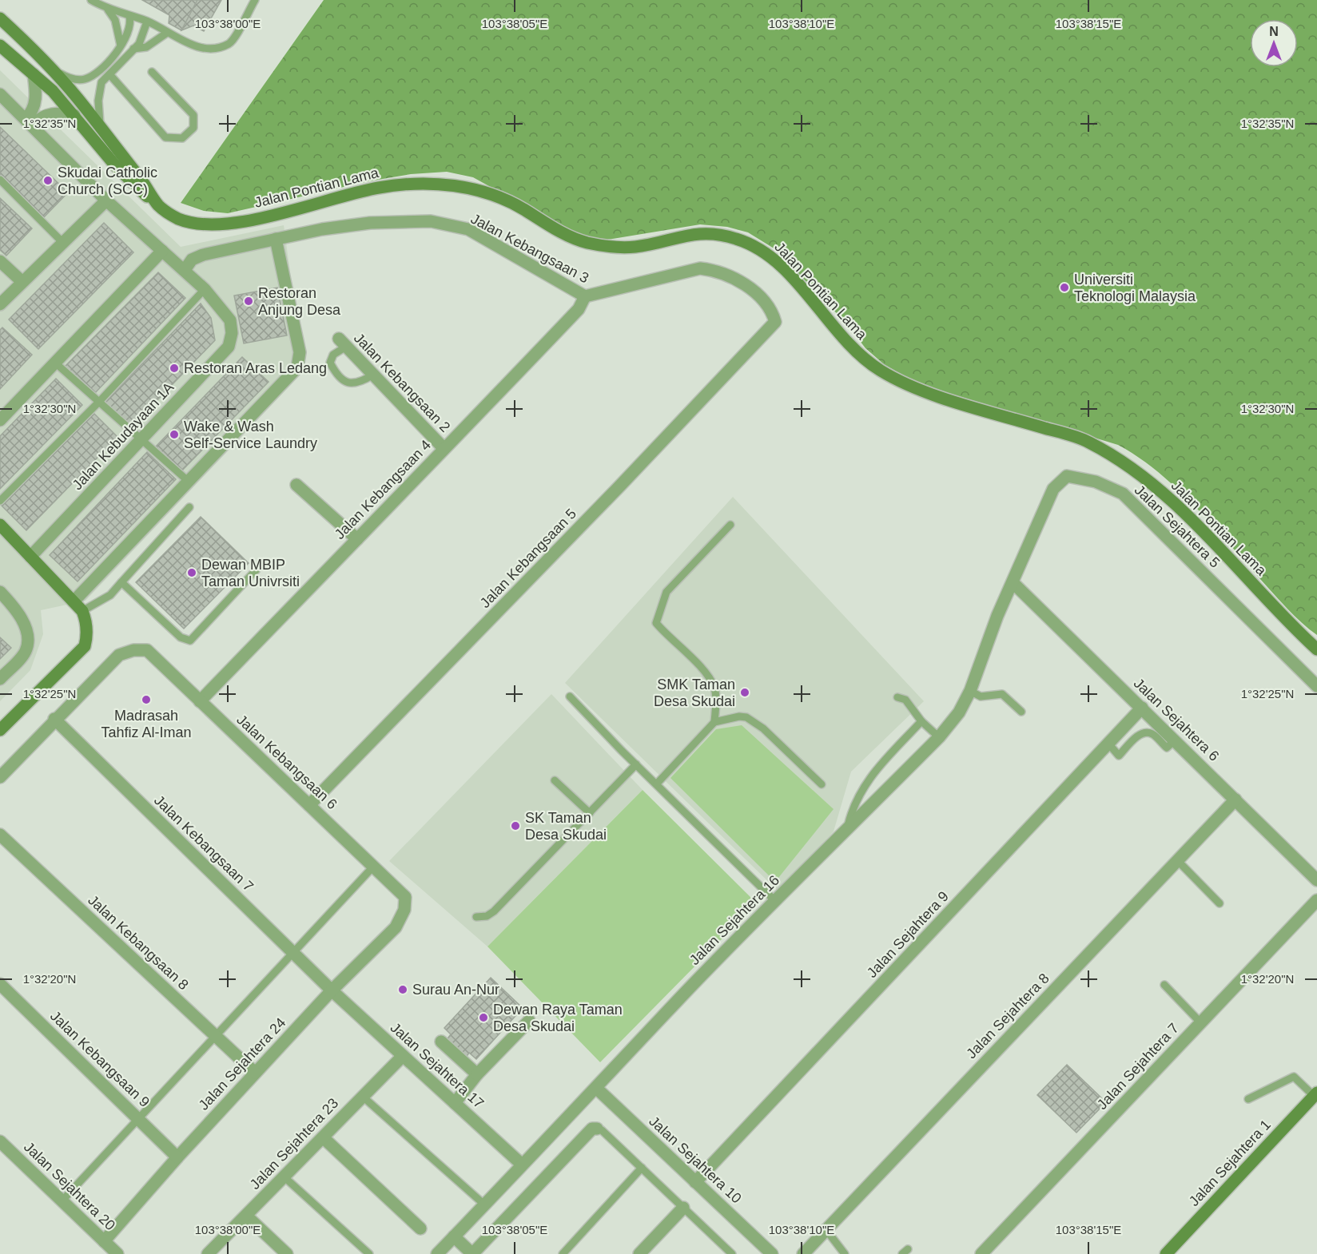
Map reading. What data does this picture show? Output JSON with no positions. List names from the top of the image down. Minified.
{"streets":{"street":["Jalan Pontian Lama","Jalan Kebangsaan 3","Jalan Kebangsaan 2","Jalan Kebudayaan 1A","Jalan Kebangsaan 4","Jalan Sejahtera 5","Jalan Kebangsaan 5","Jalan Sejahtera 6","Jalan Kebangsaan 6","Jalan Kebangsaan 7","Jalan Sejahtera 16","Jalan Sejahtera 9","Jalan Kebangsaan 8","Jalan Sejahtera 8","Jalan Kebangsaan 9","Jalan Sejahtera 24","Jalan Sejahtera 17","Jalan Sejahtera 7","Jalan Sejahtera 23","Jalan Sejahtera 10","Jalan Sejahtera 1","Jalan Sejahtera 20"]},"crossings":[["Jalan Kebangsaan 3","Jalan Kebangsaan 4"],["Jalan Kebangsaan 3","Jalan Kebangsaan 5"],["Jalan Kebangsaan 2","Jalan Kebangsaan 4"],["Jalan Kebangsaan 4","Jalan Kebangsaan 6"],["Jalan Sejahtera 5","Jalan Sejahtera 6"],["Jalan Sejahtera 5","Jalan Sejahtera 16"],["Jalan Kebangsaan 5","Jalan Kebangsaan 6"],["Jalan Sejahtera 6","Jalan Sejahtera 16"],["Jalan Sejahtera 6","Jalan Sejahtera 9"],["Jalan Sejahtera 6","Jalan Sejahtera 8"],["Jalan Kebangsaan 6","Jalan Kebangsaan 7"],["Jalan Kebangsaan 6","Jalan Sejahtera 24"],["Jalan Kebangsaan 7","Jalan Sejahtera 24"],["Jalan Kebangsaan 7","Jalan Sejahtera 17"],["Jalan Sejahtera 16","Jalan Sejahtera 17"],["Jalan Sejahtera 16","Jalan Sejahtera 10"],["Jalan Sejahtera 9","Jalan Sejahtera 10"],["Jalan Kebangsaan 8","Jalan Sejahtera 24"],["Jalan Kebangsaan 9","Jalan Sejahtera 24"],["Jalan Sejahtera 24","Jalan Sejahtera 17"],["Jalan Sejahtera 24","Jalan Sejahtera 20"],["Jalan Sejahtera 17","Jalan Sejahtera 23"]],"places":["Skudai Catholic Church (SCC)","Universiti Teknologi Malaysia","Restoran Anjung Desa","Restoran Aras Ledang","Wake & Wash Self-Service Laundry","Dewan MBIP Taman Univrsiti","SMK Taman Desa Skudai","Madrasah Tahfiz Al-Iman","SK Taman Desa Skudai","Surau An-Nur","Dewan Raya Taman Desa Skudai"],"north":"top","coordinates":["103°38'00\"E","103°38'05\"E","103°38'10\"E","103°38'15\"E","1°32'35\"N","1°32'30\"N","1°32'25\"N","1°32'20\"N"]}
